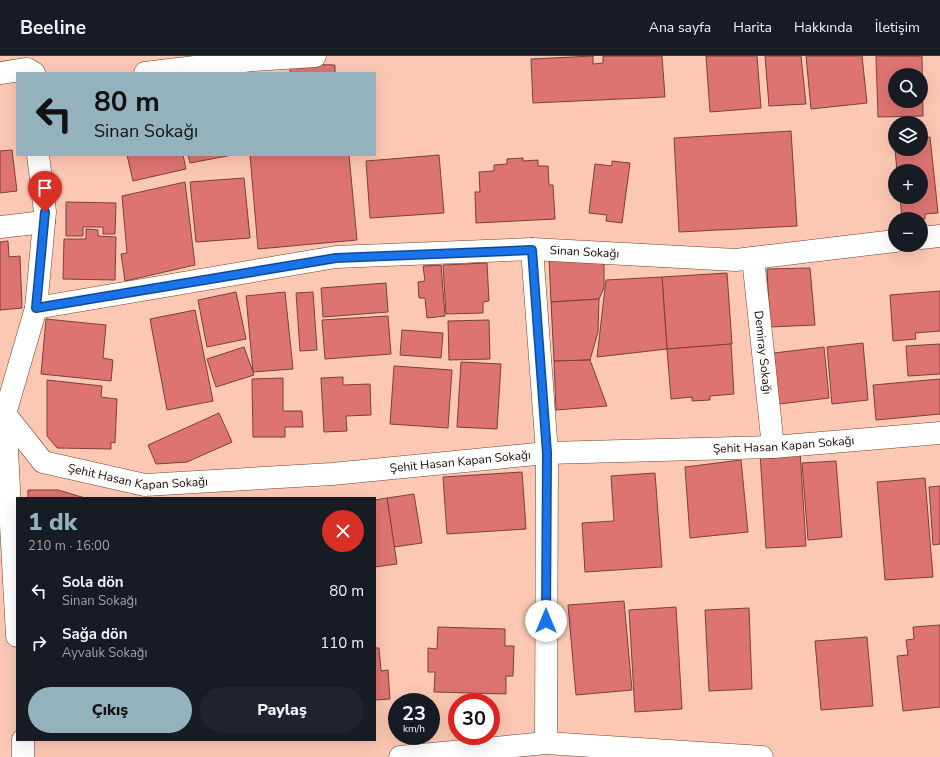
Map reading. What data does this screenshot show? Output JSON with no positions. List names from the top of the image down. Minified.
{"streets":{"street":["Sinan Sokağı","Demiray Sokağı","Şehit Hasan Kapan Sokağı"]},"crossings":[["Sinan Sokağı","Demiray Sokağı"],["Demiray Sokağı","Şehit Hasan Kapan Sokağı"]],"page":{"header":"Beeline","nav":["Ana sayfa","Harita","Hakkında","İletişim"],"map_buttons":["+","−"],"turn":["80 m","Sinan Sokağı"],"heading":["1 dk","210 m · 16:00"],"list":[{"name":"Sola dön","note":"Sinan Sokağı","value":"80 m"},{"name":"Sağa dön","note":"Ayvalık Sokağı","value":"110 m"}],"buttons":["Çıkış","Paylaş"],"speed":"23 km/h","limit":"30"}}
